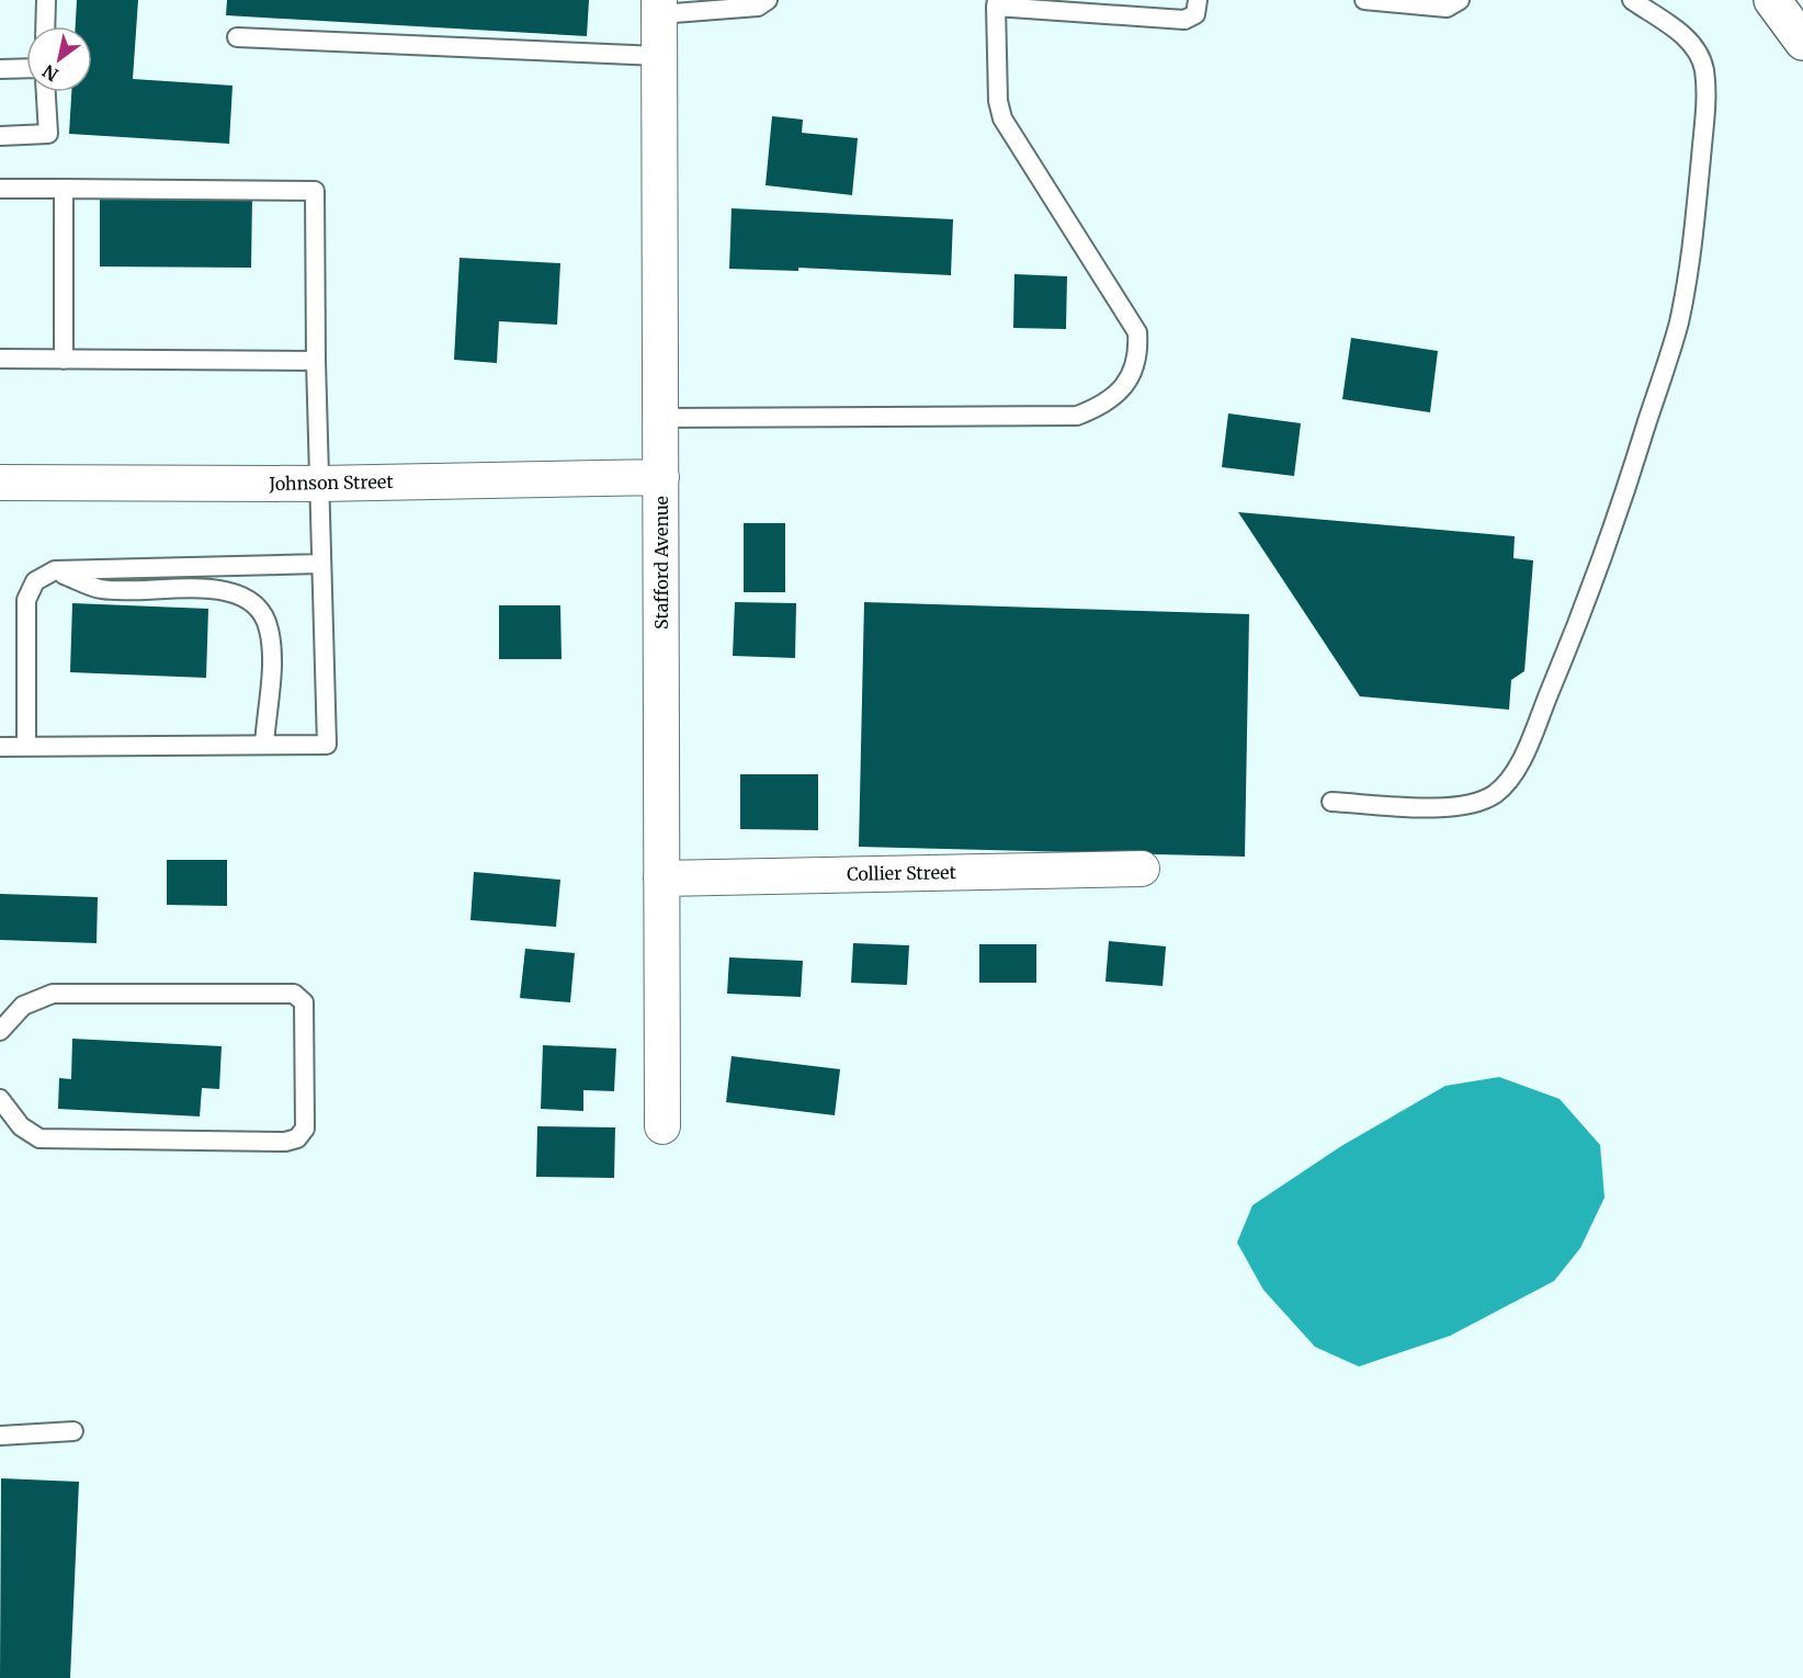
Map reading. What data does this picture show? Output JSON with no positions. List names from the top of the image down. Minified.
{"streets":{"street":["Johnson Street","Stafford Avenue","Collier Street"]},"crossings":[["Johnson Street","Stafford Avenue"],["Stafford Avenue","Collier Street"]],"north":"bottom left"}
